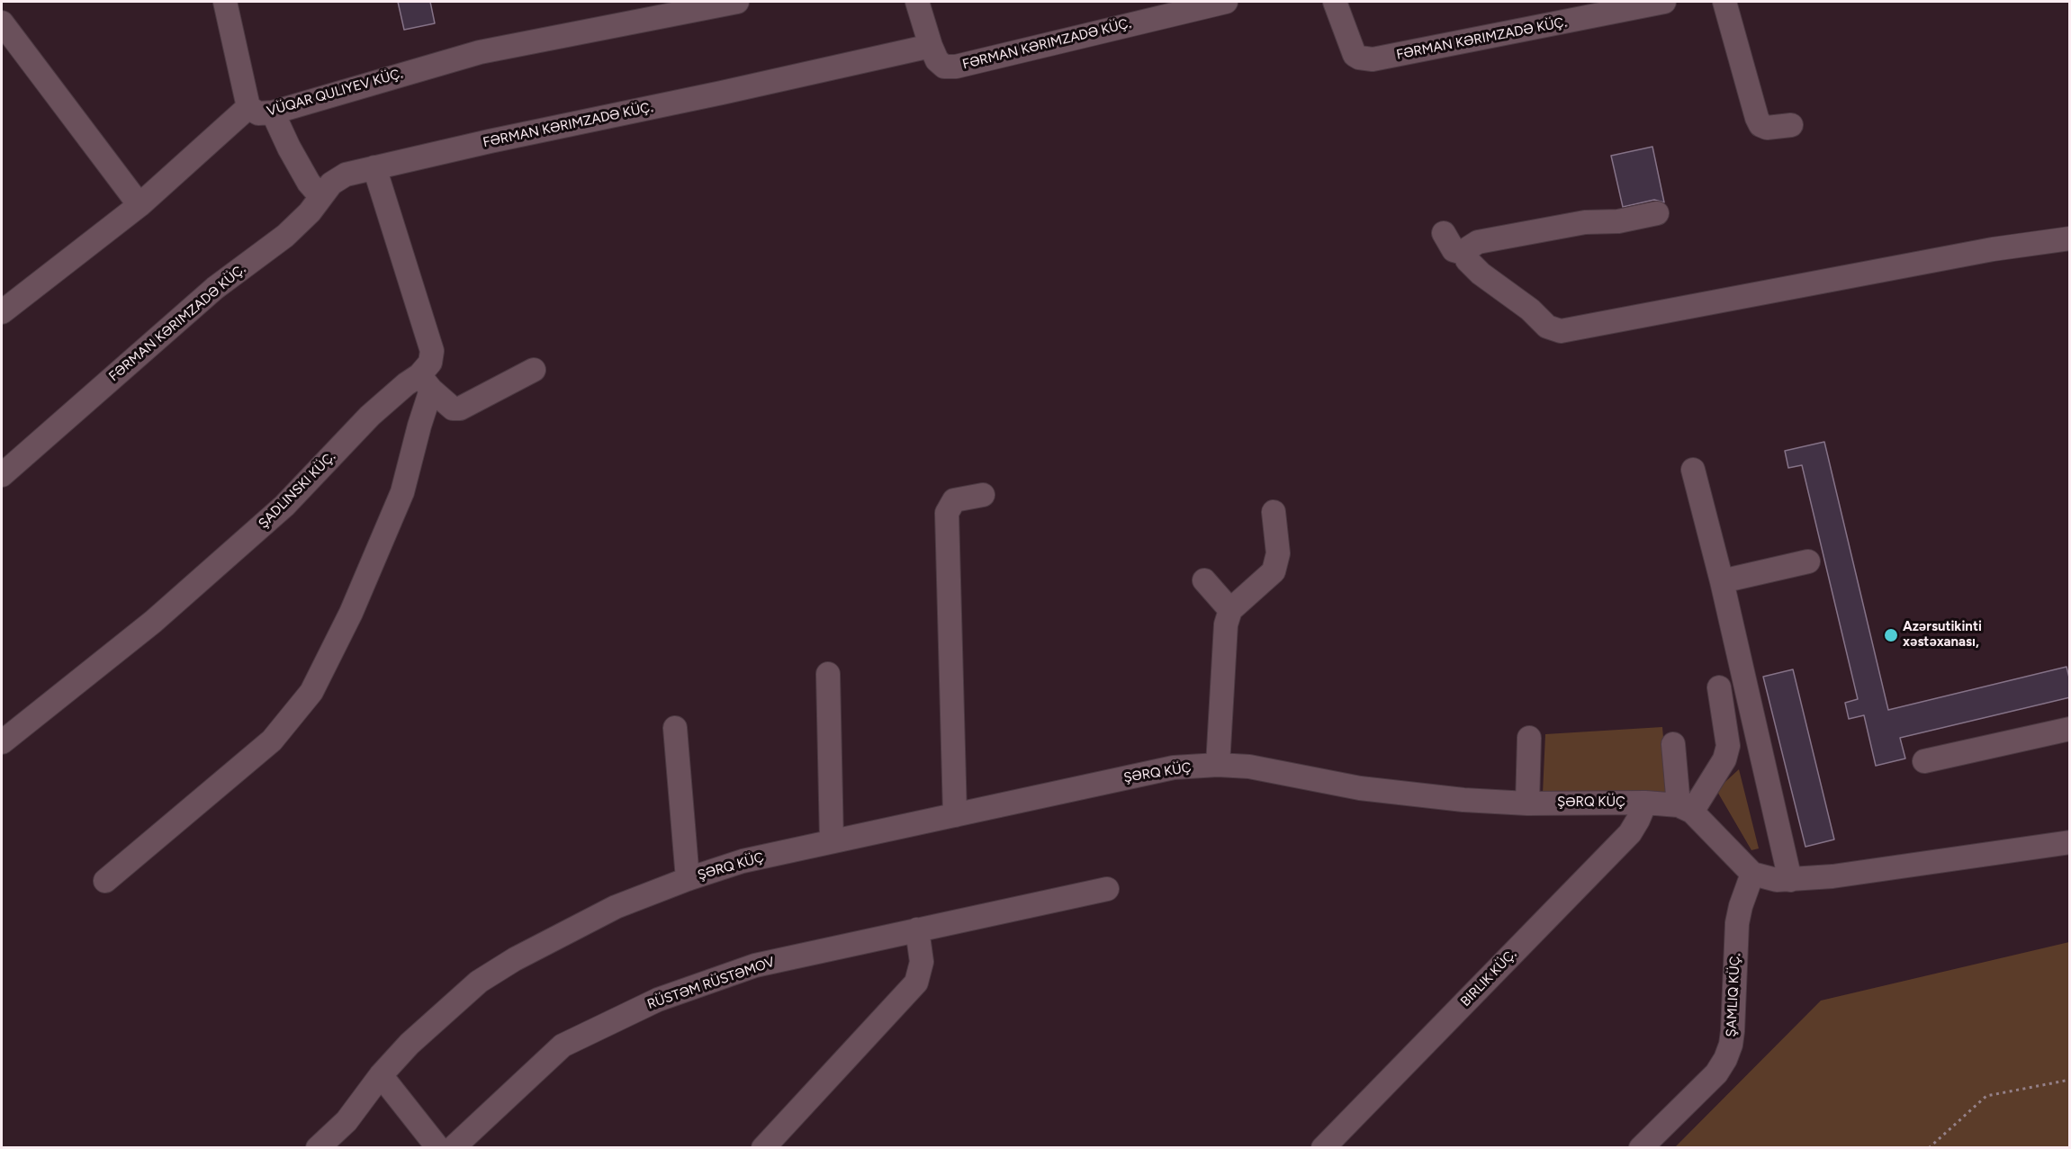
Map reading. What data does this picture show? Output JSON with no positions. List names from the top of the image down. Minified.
{"streets":{"street":["FƏRMAN KƏRIMZADƏ KÜÇ.","VÜQAR QULIYEV KÜÇ.","ŞADLINSKI KÜÇ.","ŞƏRQ KÜÇ","BIRLIK KÜÇ.","RÜSTƏM RÜSTƏMOV"]},"crossings":[["FƏRMAN KƏRIMZADƏ KÜÇ.","ŞADLINSKI KÜÇ."],["ŞƏRQ KÜÇ","BIRLIK KÜÇ."]],"places":["Azərsutikinti xəstəxanası,"]}
